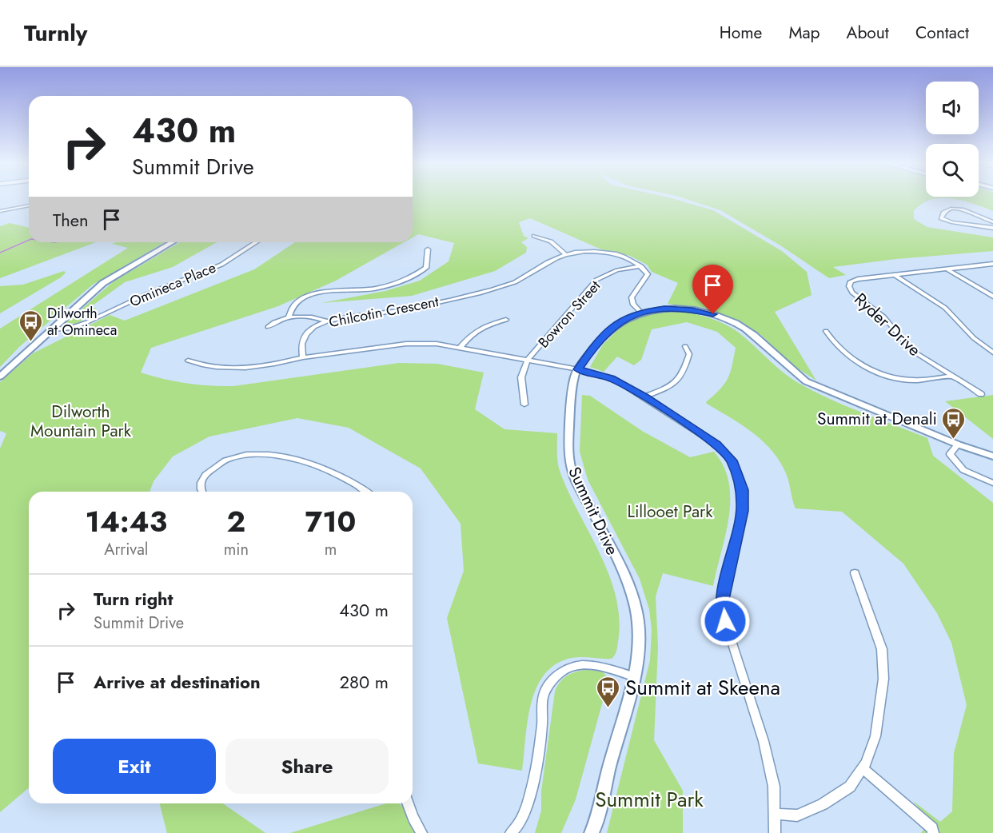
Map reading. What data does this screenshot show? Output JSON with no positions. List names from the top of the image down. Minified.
{"streets":{"street":["Omineca Place","Chilcotin Crescent","Bowron Street","Ryder Drive","Summit Drive"]},"crossings":[["Chilcotin Crescent","Bowron Street"],["Chilcotin Crescent","Summit Drive"]],"parks":["Dilworth Mountain Park","Lillooet Park","Summit Park"],"places":{"bus stop":["Dilworth at Omineca","Summit at Denali","Summit at Skeena"]},"page":{"header":"Turnly","nav":["Home","Map","About","Contact"],"turn":["430 m","Summit Drive"],"then":"Then","eta":["14:43","Arrival","2","min","710","m"],"list":[{"name":"Turn right","note":"Summit Drive","value":"430 m"},{"name":"Arrive at destination","value":"280 m"}],"buttons":["Exit","Share"]}}
